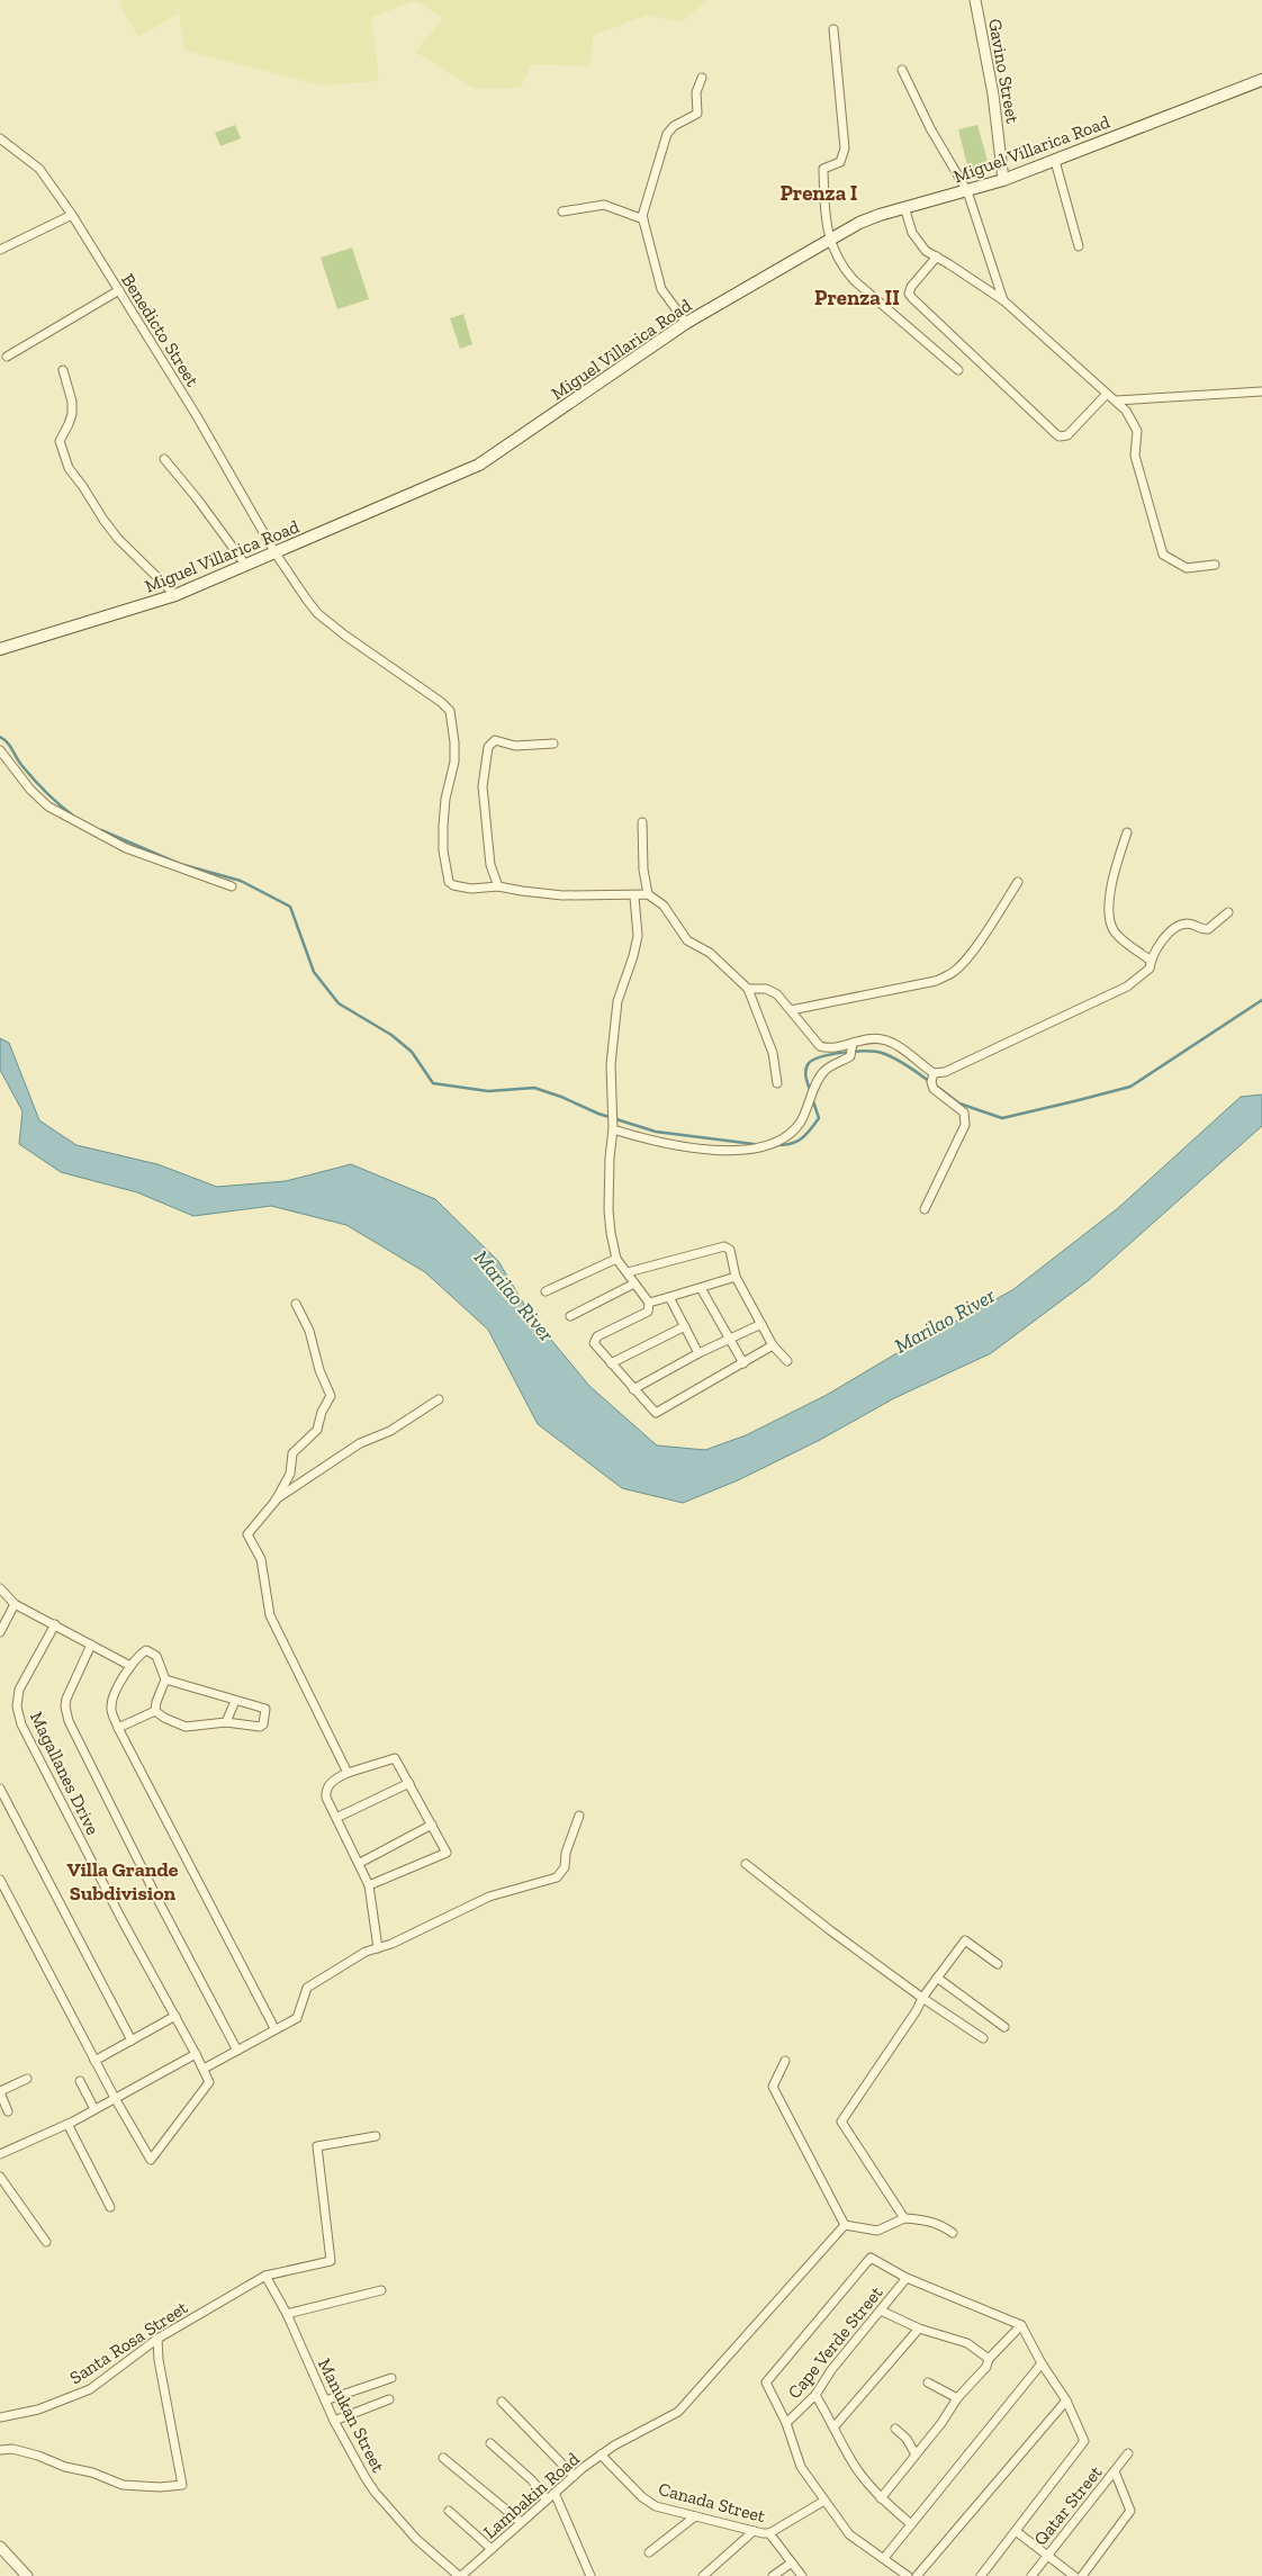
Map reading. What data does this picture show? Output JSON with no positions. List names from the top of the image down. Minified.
{"streets":{"main road":["Miguel Villarica Road"],"street":["Gavino Street","Benedicto Street","Magallanes Drive","Santa Rosa Street","Cape Verde Street","Manukan Street","Lambakin Road","Canada Street","Qatar Street"]},"crossings":[["Gavino Street","Miguel Villarica Road"],["Miguel Villarica Road","Benedicto Street"],["Santa Rosa Street","Manukan Street"],["Manukan Street","Lambakin Road"],["Lambakin Road","Canada Street"]],"districts":["Prenza I","Prenza II","Villa Grande Subdivision"],"water":["Marilao River"]}
